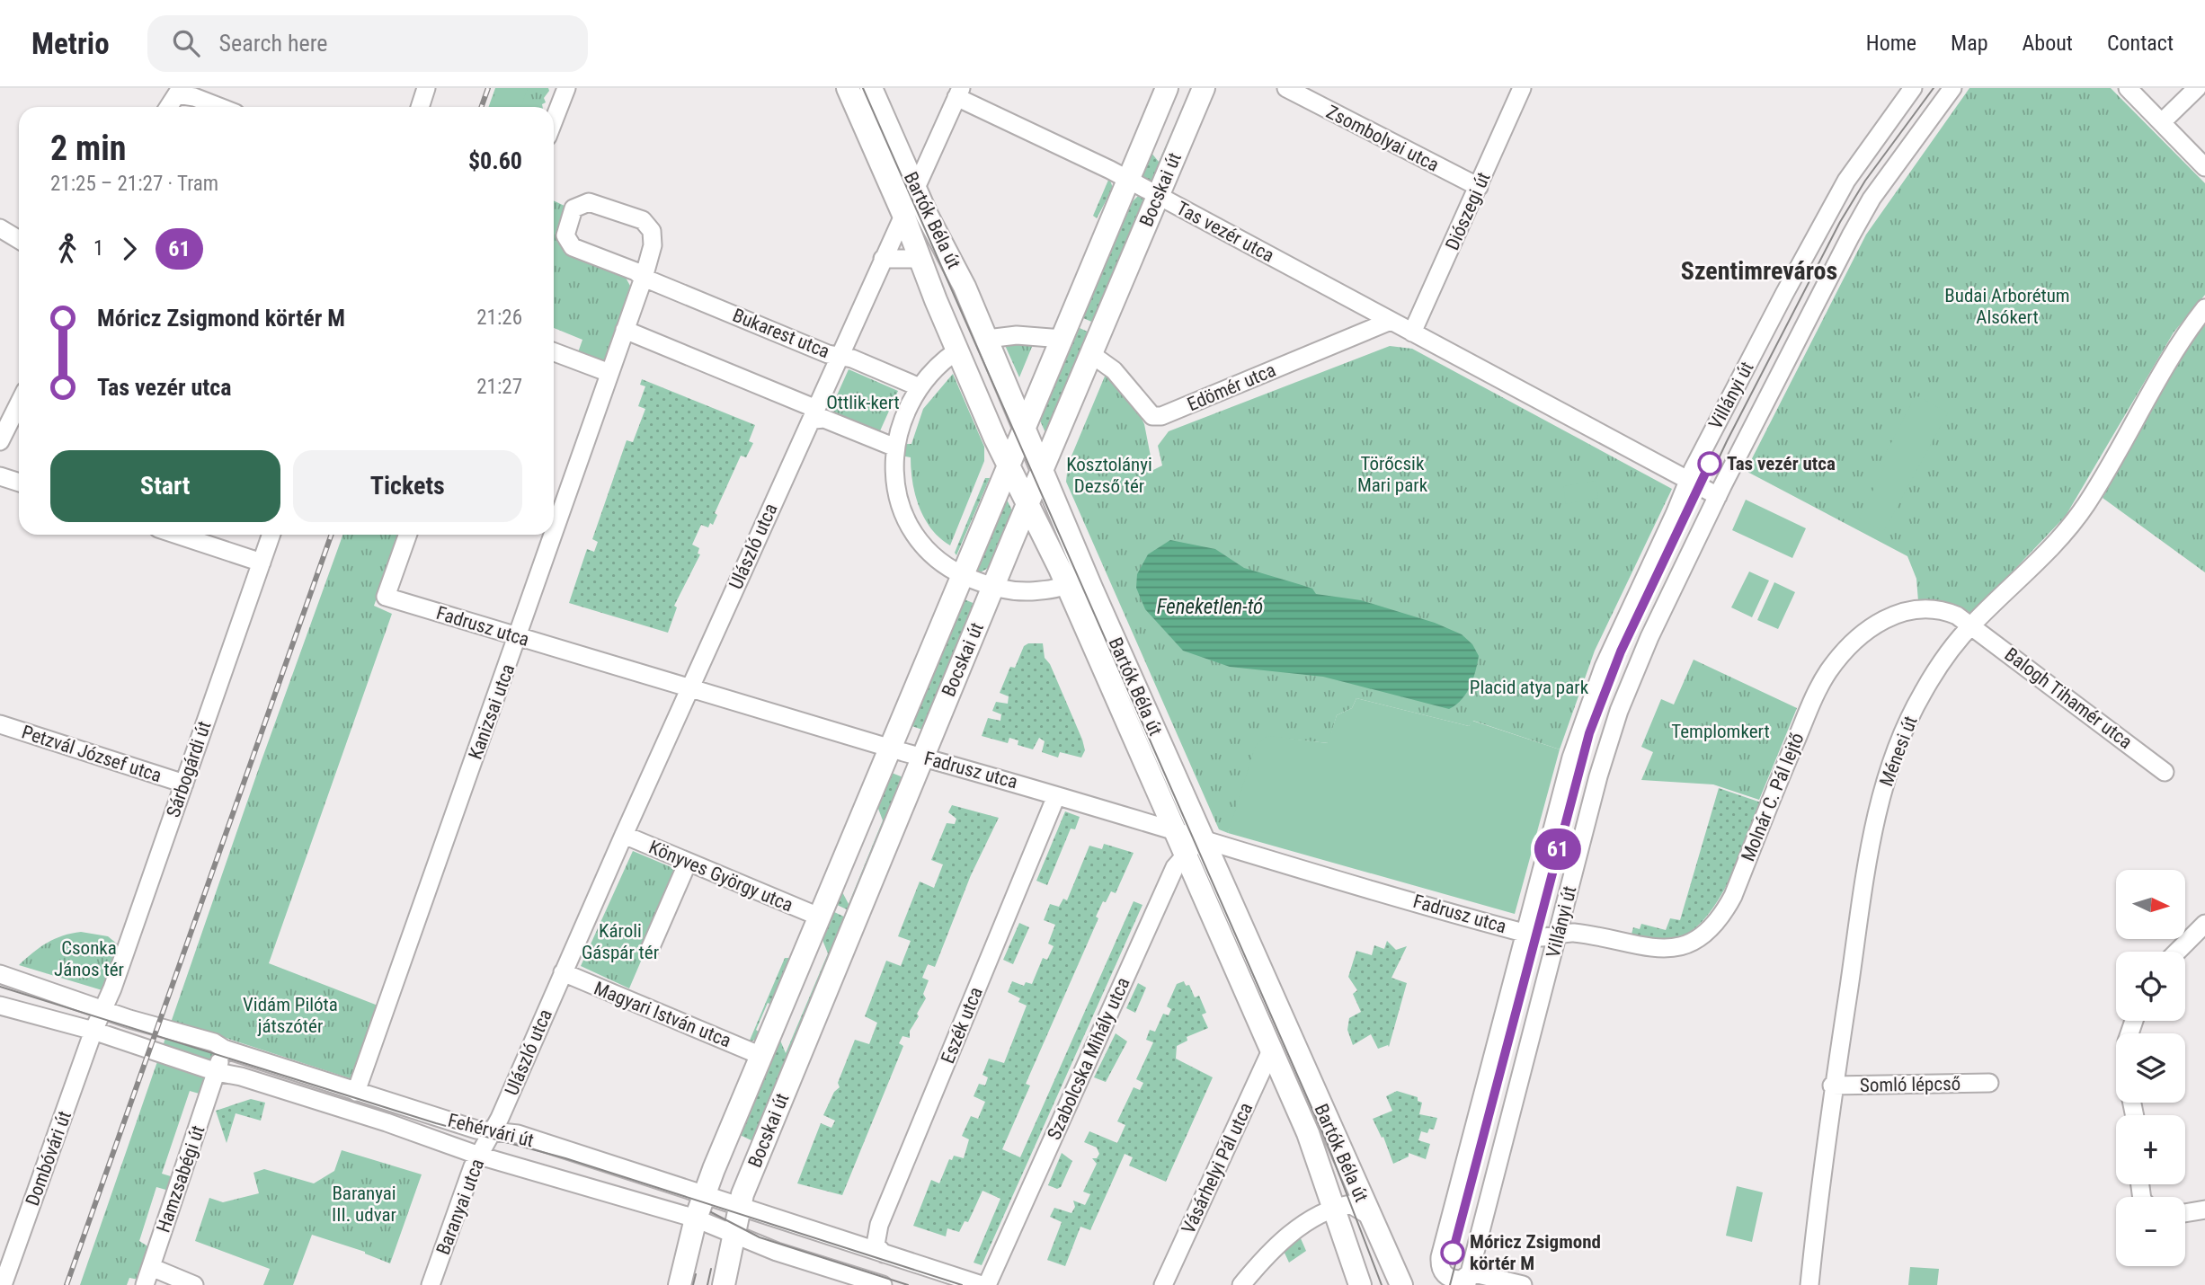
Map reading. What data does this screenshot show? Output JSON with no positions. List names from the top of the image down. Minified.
{"streets":{"main road":["Bocskai út","Bartók Béla út"],"street":["Zsombolyai utca","Diószegi út","Tas vezér utca","Bukarest utca","Edömér utca","Villányi út","Ulászló utca","Fadrusz utca","Balogh Tihamér utca","Kanizsai utca","Ménesi út","Petzvál József utca","Sárbogárdi út","Molnár C. Pál lejtő","Könyves György utca","Magyari István utca","Eszék utca","Szabolcska Mihály utca","Somló lépcső","Fehérvári út","Dombóvári út","Vásárhelyi Pál utca","Hamzsabégi út","Baranyai utca"]},"crossings":[["Zsombolyai utca","Diószegi út"],["Bocskai út","Bartók Béla út"],["Bocskai út","Tas vezér utca"],["Bocskai út","Edömér utca"],["Bocskai út","Fadrusz utca"],["Bocskai út","Könyves György utca"],["Bocskai út","Magyari István utca"],["Bocskai út","Fehérvári út"],["Diószegi út","Tas vezér utca"],["Bartók Béla út","Ulászló utca"],["Bartók Béla út","Fadrusz utca"],["Bartók Béla út","Szabolcska Mihály utca"],["Bartók Béla út","Vásárhelyi Pál utca"],["Tas vezér utca","Edömér utca"],["Tas vezér utca","Ulászló utca"],["Bukarest utca","Ulászló utca"],["Bukarest utca","Kanizsai utca"],["Villányi út","Fadrusz utca"],["Villányi út","Molnár C. Pál lejtő"],["Ulászló utca","Fadrusz utca"],["Ulászló utca","Könyves György utca"],["Ulászló utca","Magyari István utca"],["Ulászló utca","Fehérvári út"],["Ulászló utca","Baranyai utca"],["Fadrusz utca","Kanizsai utca"],["Fadrusz utca","Molnár C. Pál lejtő"],["Fadrusz utca","Eszék utca"],["Fadrusz utca","Szabolcska Mihály utca"],["Balogh Tihamér utca","Ménesi út"],["Balogh Tihamér utca","Molnár C. Pál lejtő"],["Kanizsai utca","Fehérvári út"],["Ménesi út","Molnár C. Pál lejtő"],["Ménesi út","Somló lépcső"],["Petzvál József utca","Sárbogárdi út"],["Sárbogárdi út","Fehérvári út"],["Sárbogárdi út","Dombóvári út"],["Eszék utca","Fehérvári út"],["Fehérvári út","Dombóvári út"],["Fehérvári út","Hamzsabégi út"],["Fehérvári út","Baranyai utca"]],"districts":["Szentimreváros"],"water":["Feneketlen-tó"],"parks":["Budai Arborétum Alsókert","Ottlik-kert","Törőcsik Mari park","Kosztolányi Dezső tér","Placid atya park","Templomkert","Károli Gáspár tér","Csonka János tér","Vidám Pilóta játszótér","Baranyai III. udvar"],"places":["Tas vezér utca","Móricz Zsigmond körtér M"],"lines":["tram line 61"],"north":"right","page":{"header":"Metrio","search":"Search here","nav":["Home","Map","About","Contact"],"on_map":"61","heading":["2 min","21:25 – 21:27 · Tram","$0.60"],"legs":["1","61"],"list":[{"name":"Móricz Zsigmond körtér M","value":"21:26"},{"name":"Tas vezér utca","value":"21:27"}],"buttons":["Start","Tickets"],"map_buttons":["+","−"]}}
